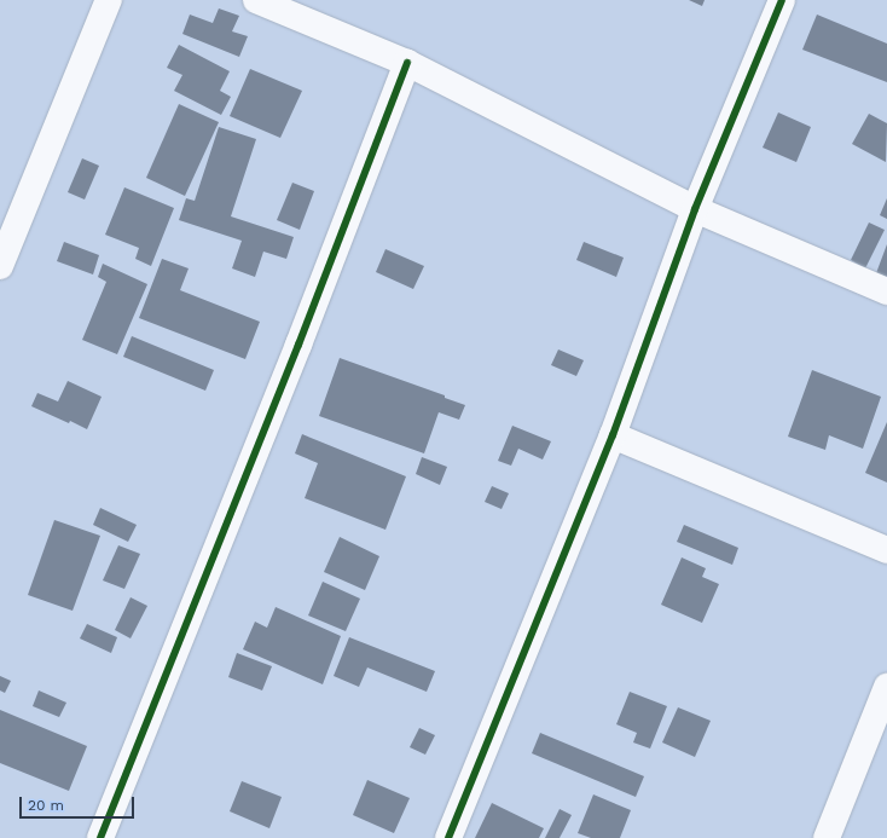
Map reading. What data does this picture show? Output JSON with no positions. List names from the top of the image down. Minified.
{"scale_bar":"20 m"}
